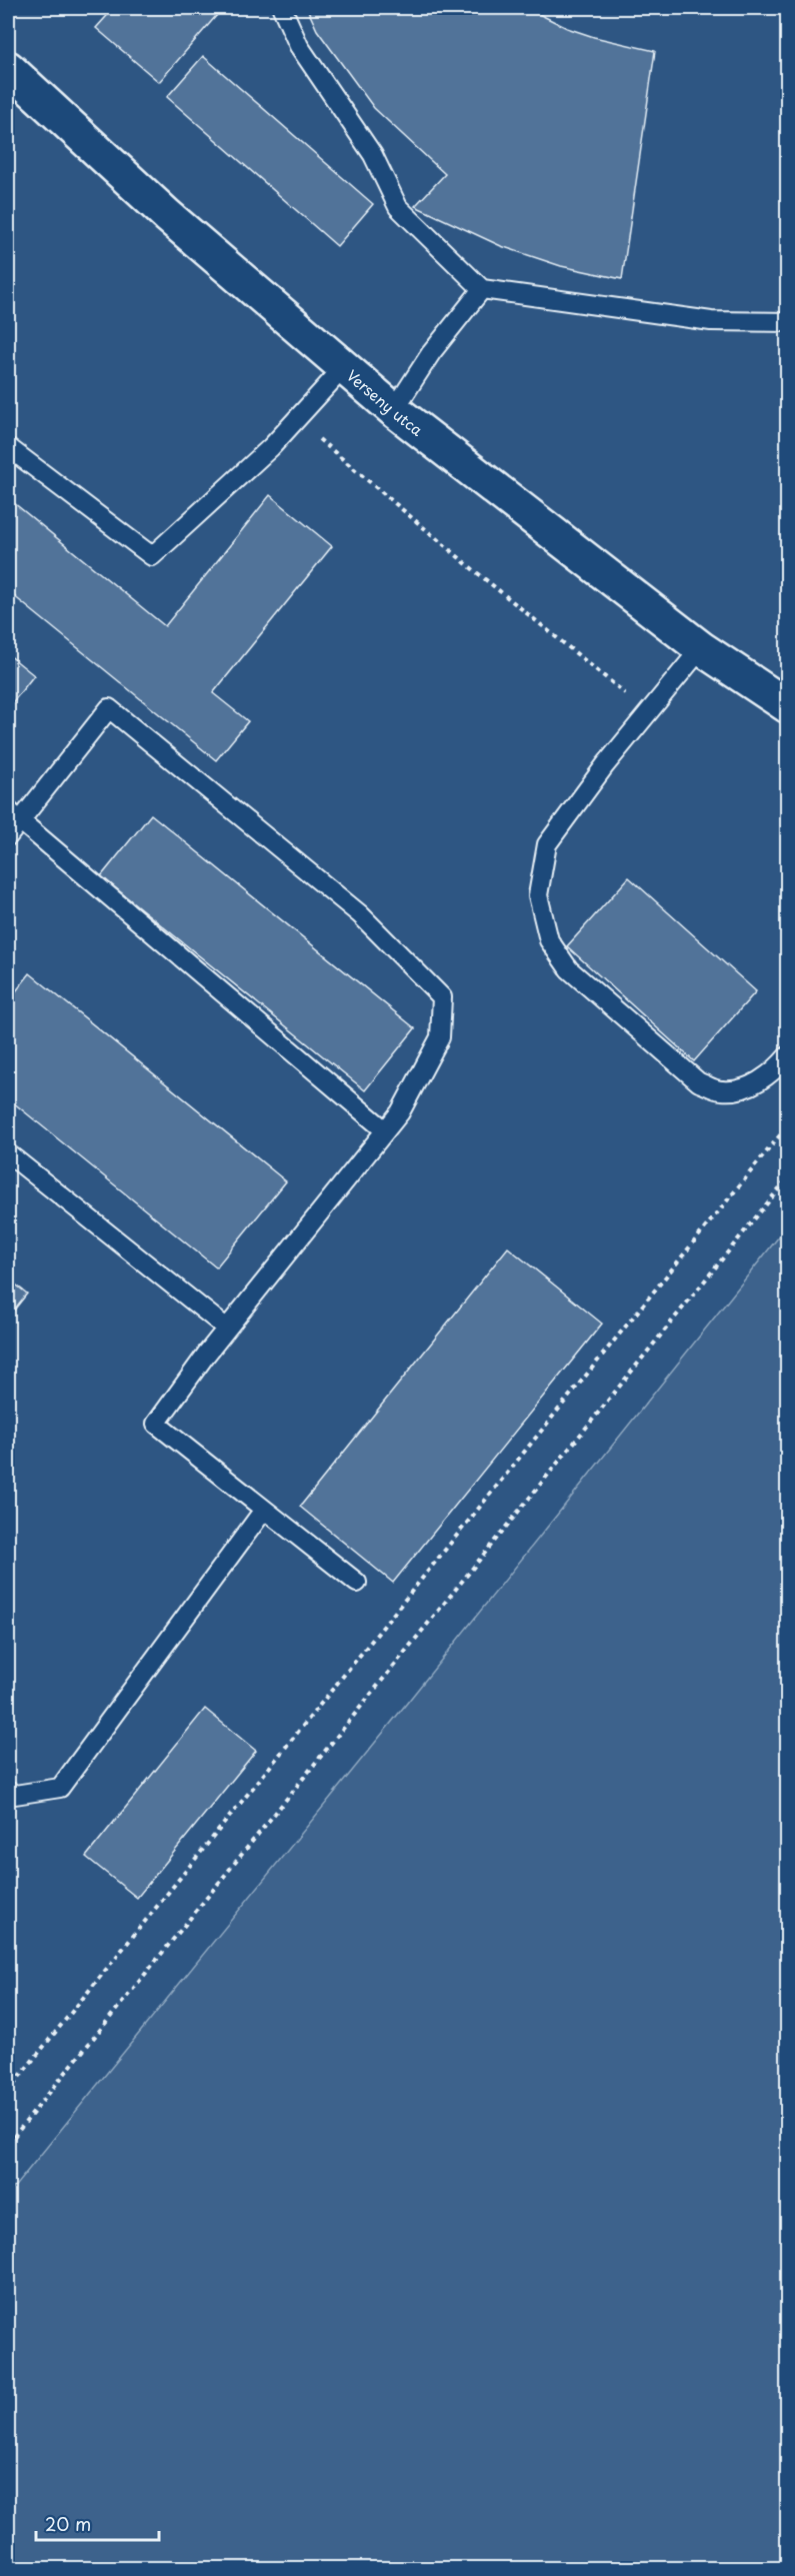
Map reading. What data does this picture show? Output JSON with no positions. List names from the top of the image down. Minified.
{"streets":{"street":["Verseny utca"]},"scale_bar":"20 m"}
